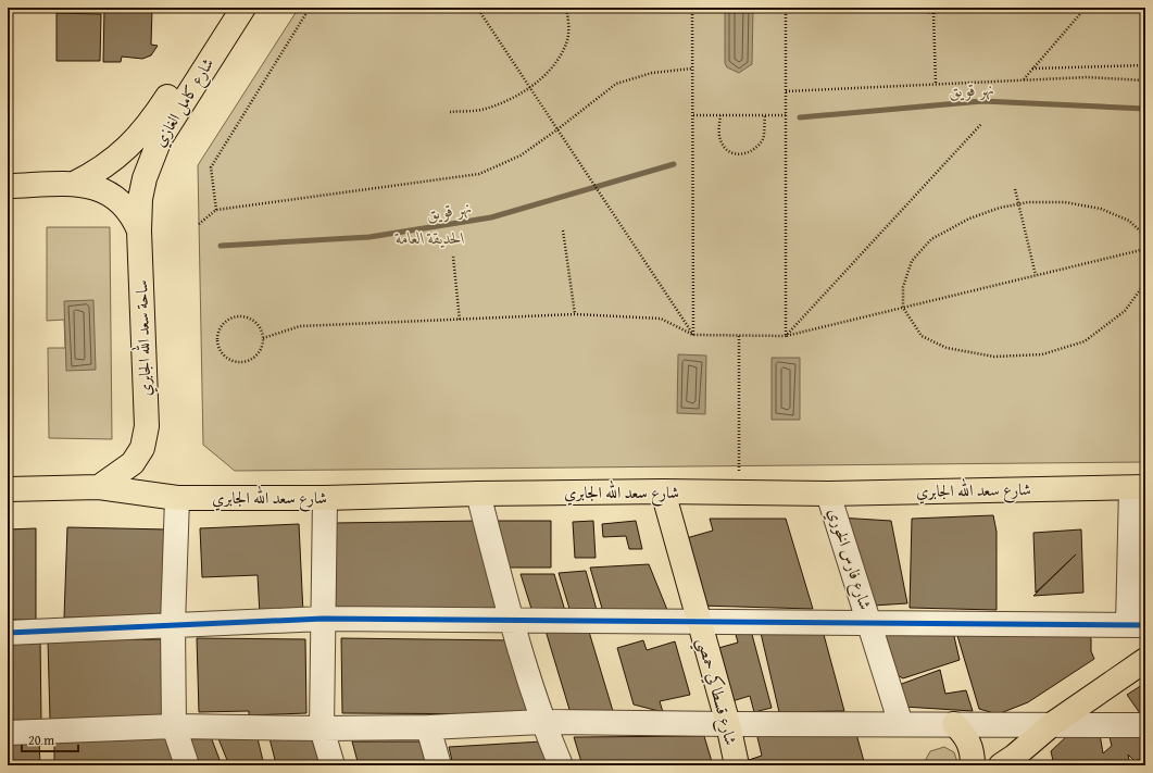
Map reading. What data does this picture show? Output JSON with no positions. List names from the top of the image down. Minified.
{"streets":{"main road":["شارع كامل الغازي","ساحة سعد الله الجابري","شارع سعد الله الجابري","شارع قسطاكي حمصي"],"street":["شارع فارس الخوري"]},"crossings":[["شارع كامل الغازي","ساحة سعد الله الجابري"],["ساحة سعد الله الجابري","شارع سعد الله الجابري"],["شارع سعد الله الجابري","شارع فارس الخوري"],["شارع سعد الله الجابري","شارع قسطاكي حمصي"]],"water":["نهر قويق"],"parks":["الحديقة العامة"],"scale_bar":"20 m"}
